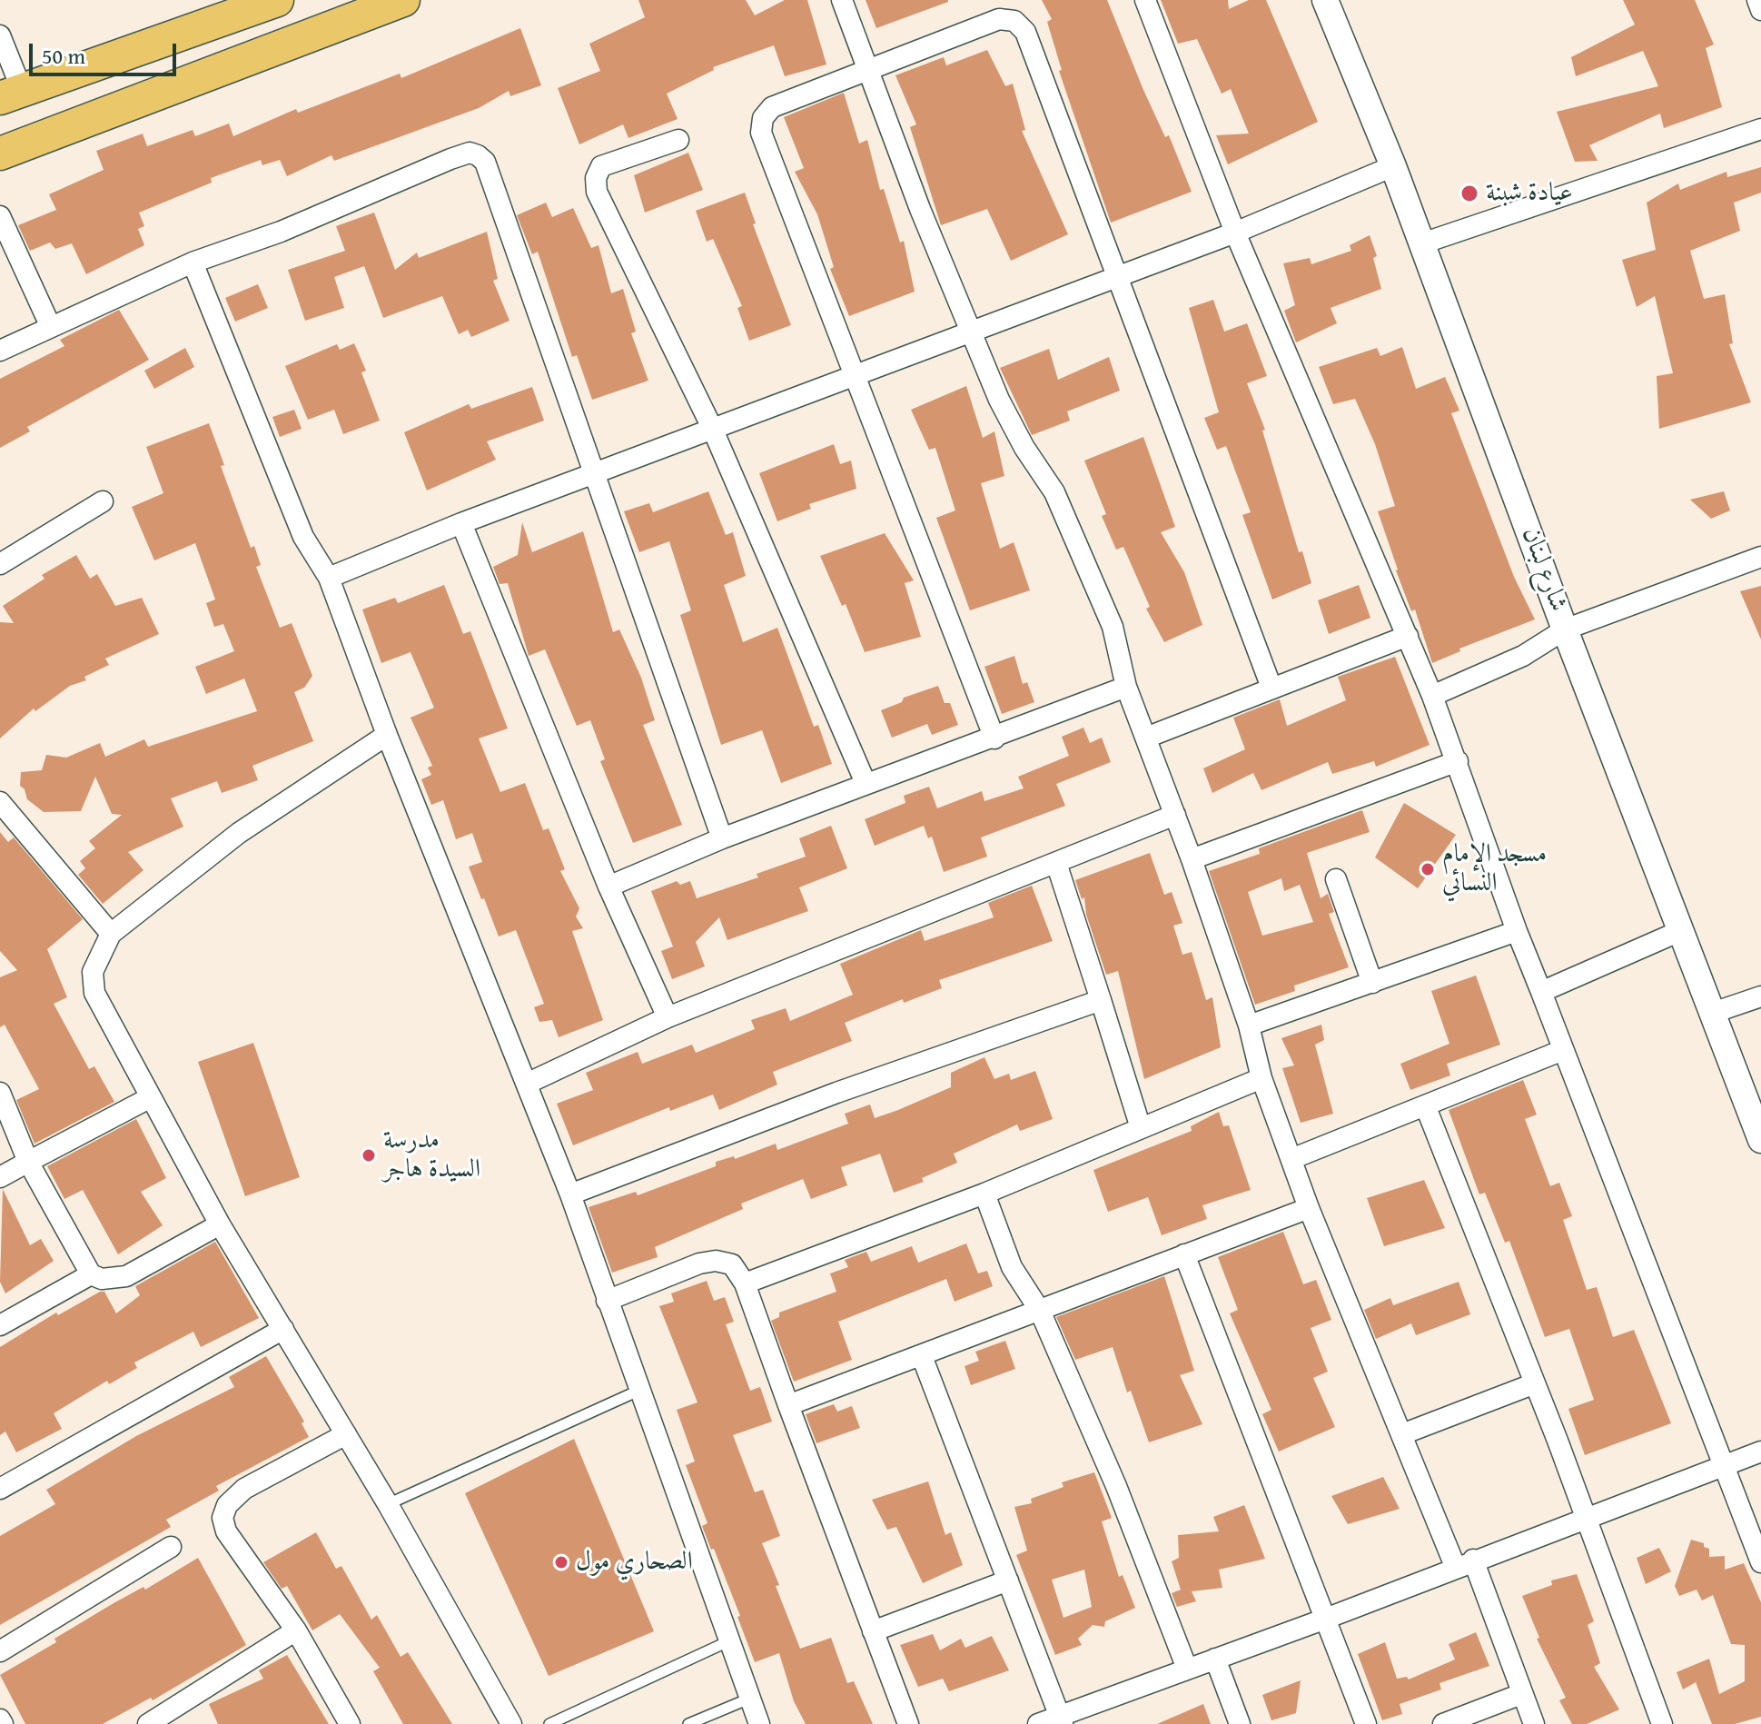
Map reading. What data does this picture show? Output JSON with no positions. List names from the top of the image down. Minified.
{"streets":{"street":["شارع لبنان"]},"places":["عيادة شبنة","مسجد الإمام النسائي","مدرسة السيدة هاجر","الصحاري مول"],"scale_bar":"50 m"}
